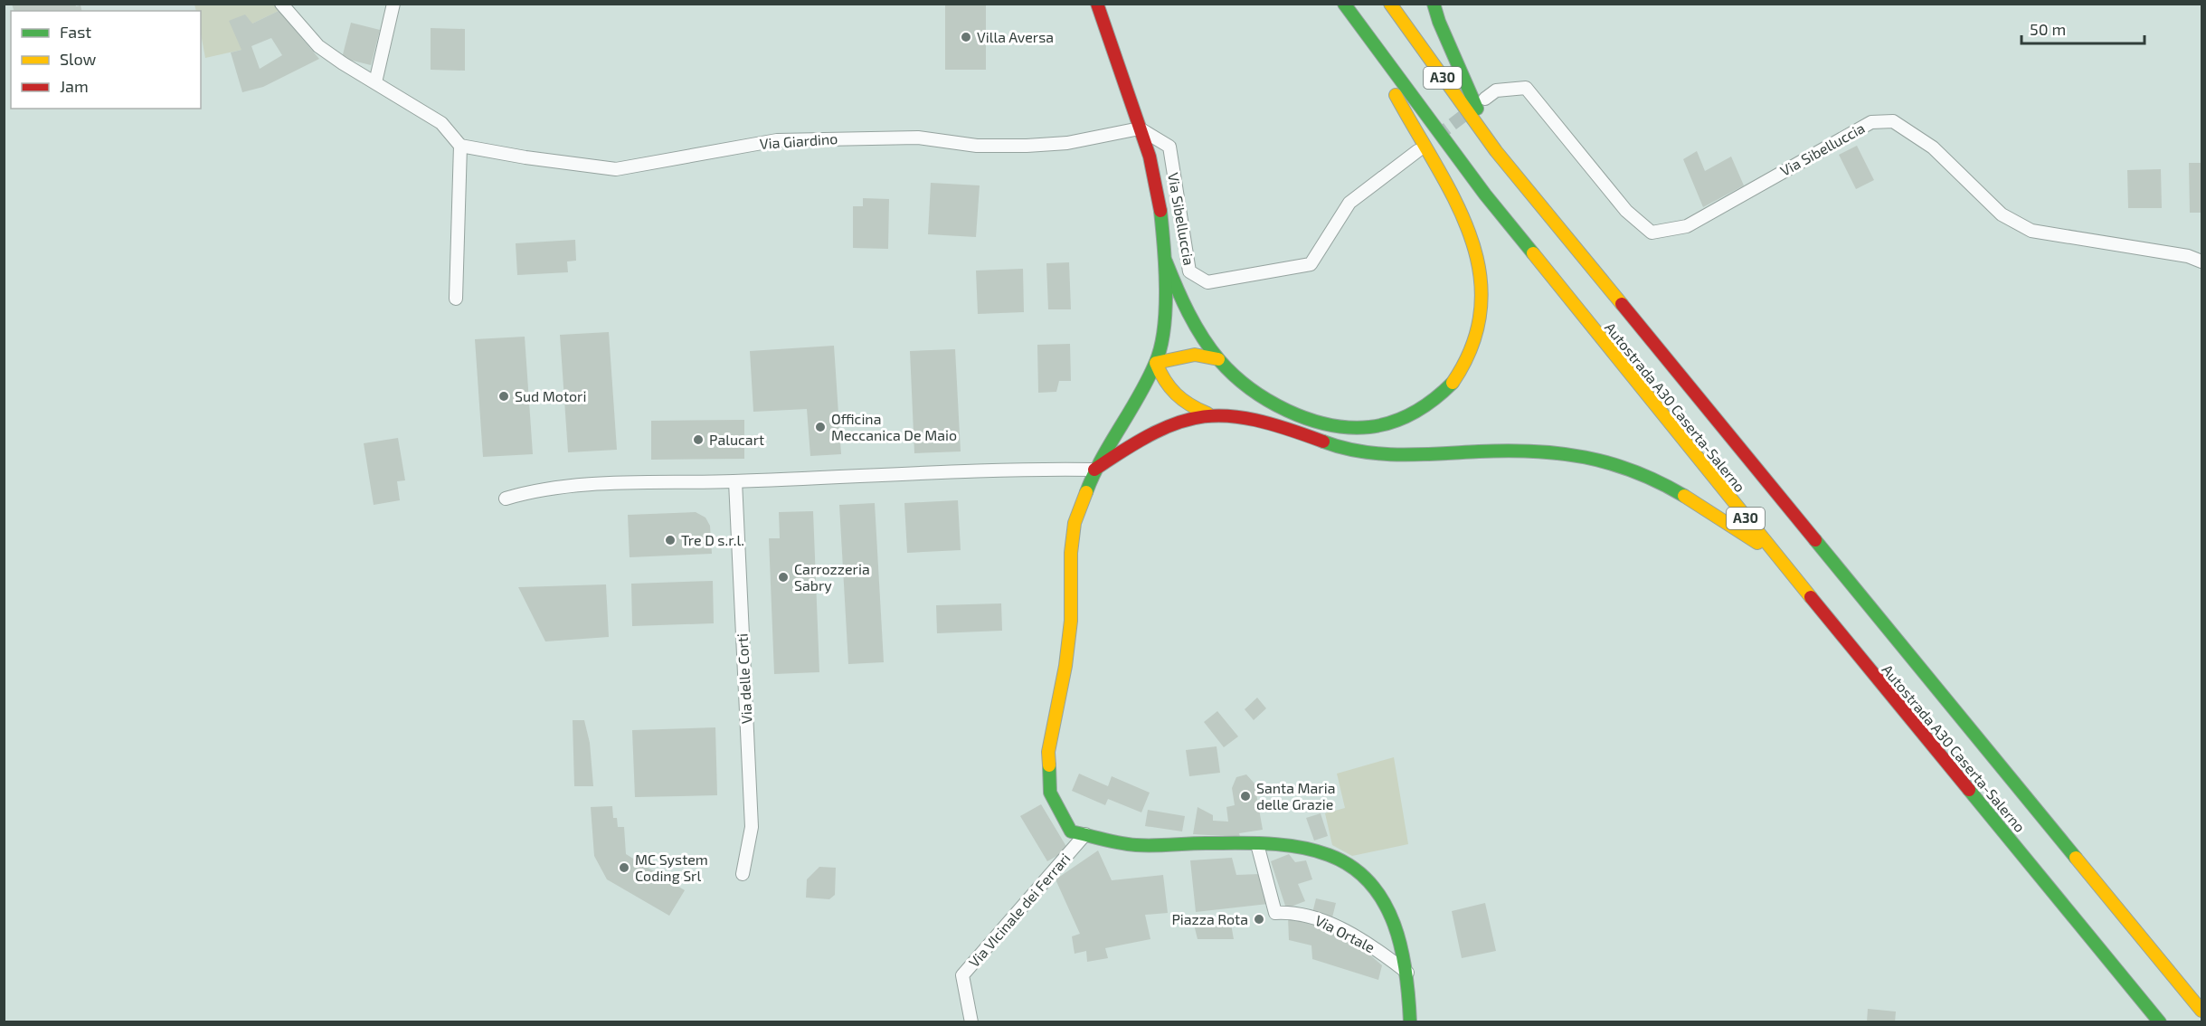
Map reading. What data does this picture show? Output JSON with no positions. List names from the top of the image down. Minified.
{"streets":{"main road":["A30","Autostrada A30 Caserta-Salerno"],"street":["Via Giardino","Via Sibelluccia","Via delle Corti","Via VIcinale dei Ferrari","Via Ortale"]},"crossings":[["Via Giardino","Via Sibelluccia"]],"places":["Villa Aversa","Sud Motori","Officina Meccanica De Maio","Palucart","Tre D s.r.l.","Carrozzeria Sabry","Santa Maria delle Grazie","MC System Coding Srl","Piazza Rota"],"legend":["Fast","Slow","Jam"],"scale_bar":"50 m"}
